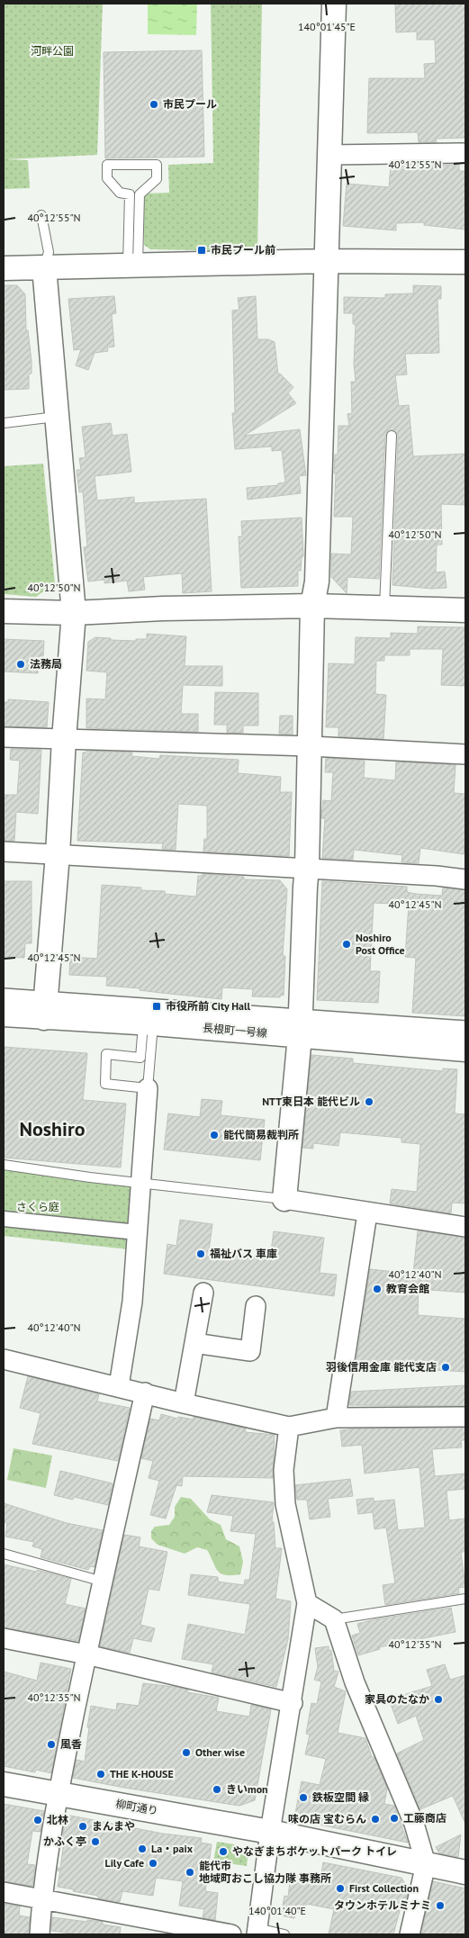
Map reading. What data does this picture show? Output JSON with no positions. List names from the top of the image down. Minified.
{"streets":{"street":["長根町一号線","柳町通り"]},"districts":["Noshiro"],"parks":["河畔公園","さくら庭"],"places":{"other":["市民プール","法務局","Noshiro Post Office","NTT東日本 能代ビル","能代簡易裁判所","福祉バス 車庫","教育会館","羽後信用金庫 能代支店","家具のたなか","風香","Other wise","THE K-HOUSE","きいmon","鉄板空間 縁","工藤商店","味の店 宝むらん","北林","まんまや","かふく亭","La・paix","やなぎまちポケットパーク トイレ","Lily Cafe","能代市 地域町おこし協力隊 事務所","First Collection","タウンホテルミナミ"],"transit":["市民プール前","市役所前 City Hall"]},"coordinates":["140°01'45\"E","40°12'55\"N","40°12'50\"N","40°12'45\"N","40°12'40\"N","40°12'35\"N","140°01'40\"E"]}
